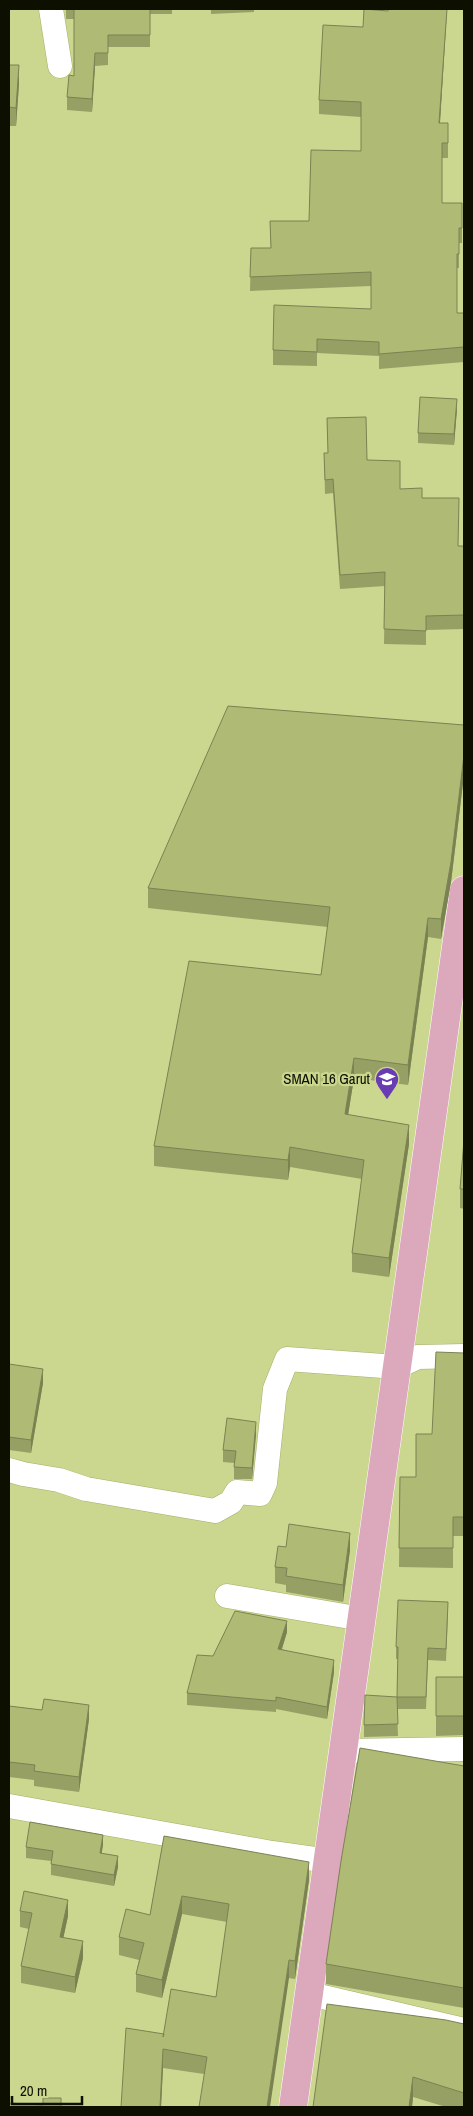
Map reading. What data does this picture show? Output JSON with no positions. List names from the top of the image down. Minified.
{"places":{"school or university":["SMAN 16 Garut"]},"scale_bar":"20 m"}
